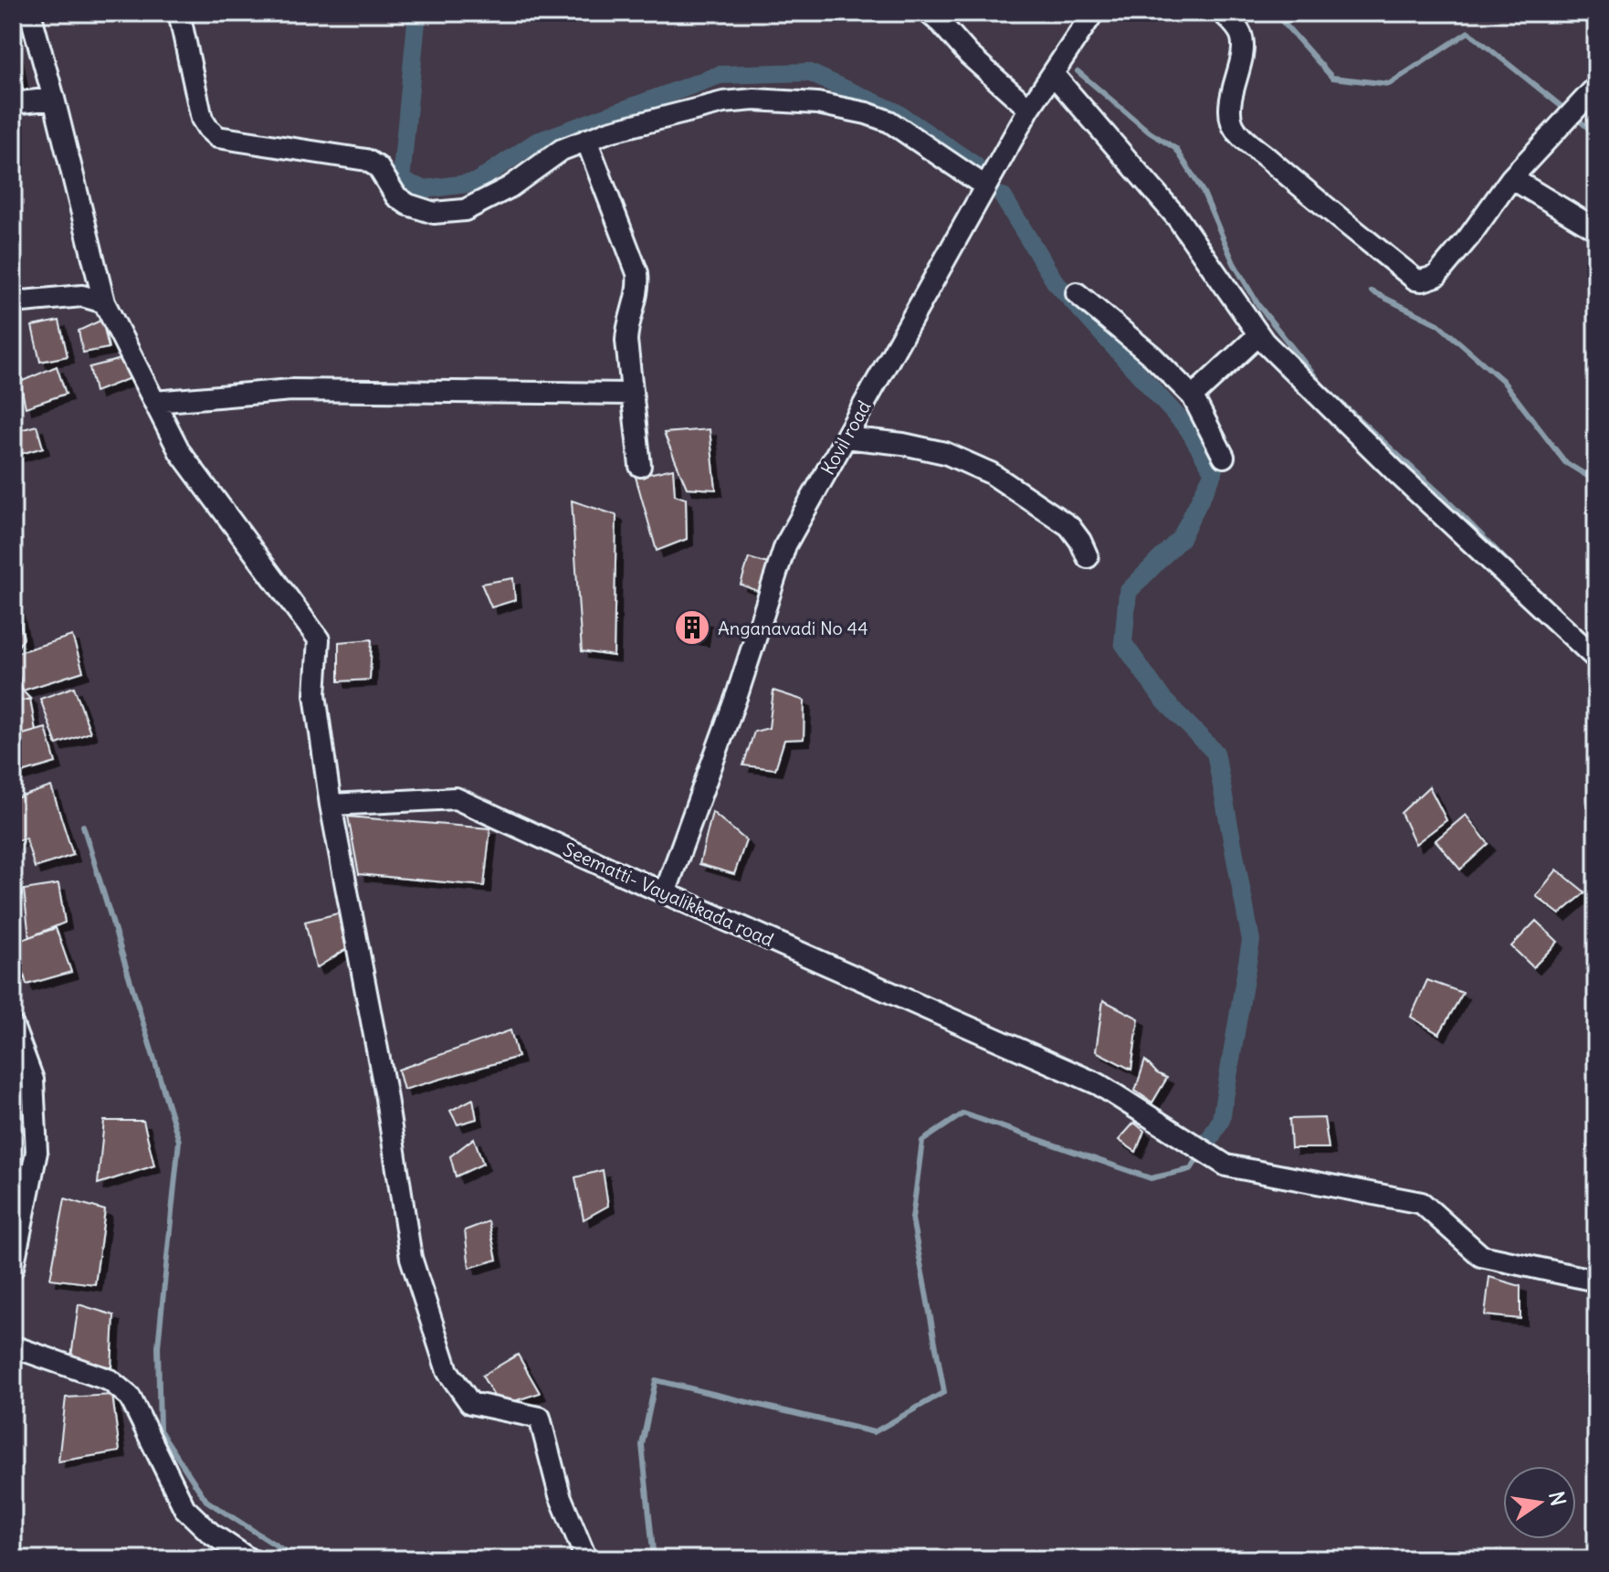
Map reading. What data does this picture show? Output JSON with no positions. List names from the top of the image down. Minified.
{"streets":{"street":["Kovil road","Seematti- Vayalikkada road"]},"crossings":[["Kovil road","Seematti- Vayalikkada road"]],"places":{"building":["Anganavadi No 44"]},"north":"right"}
